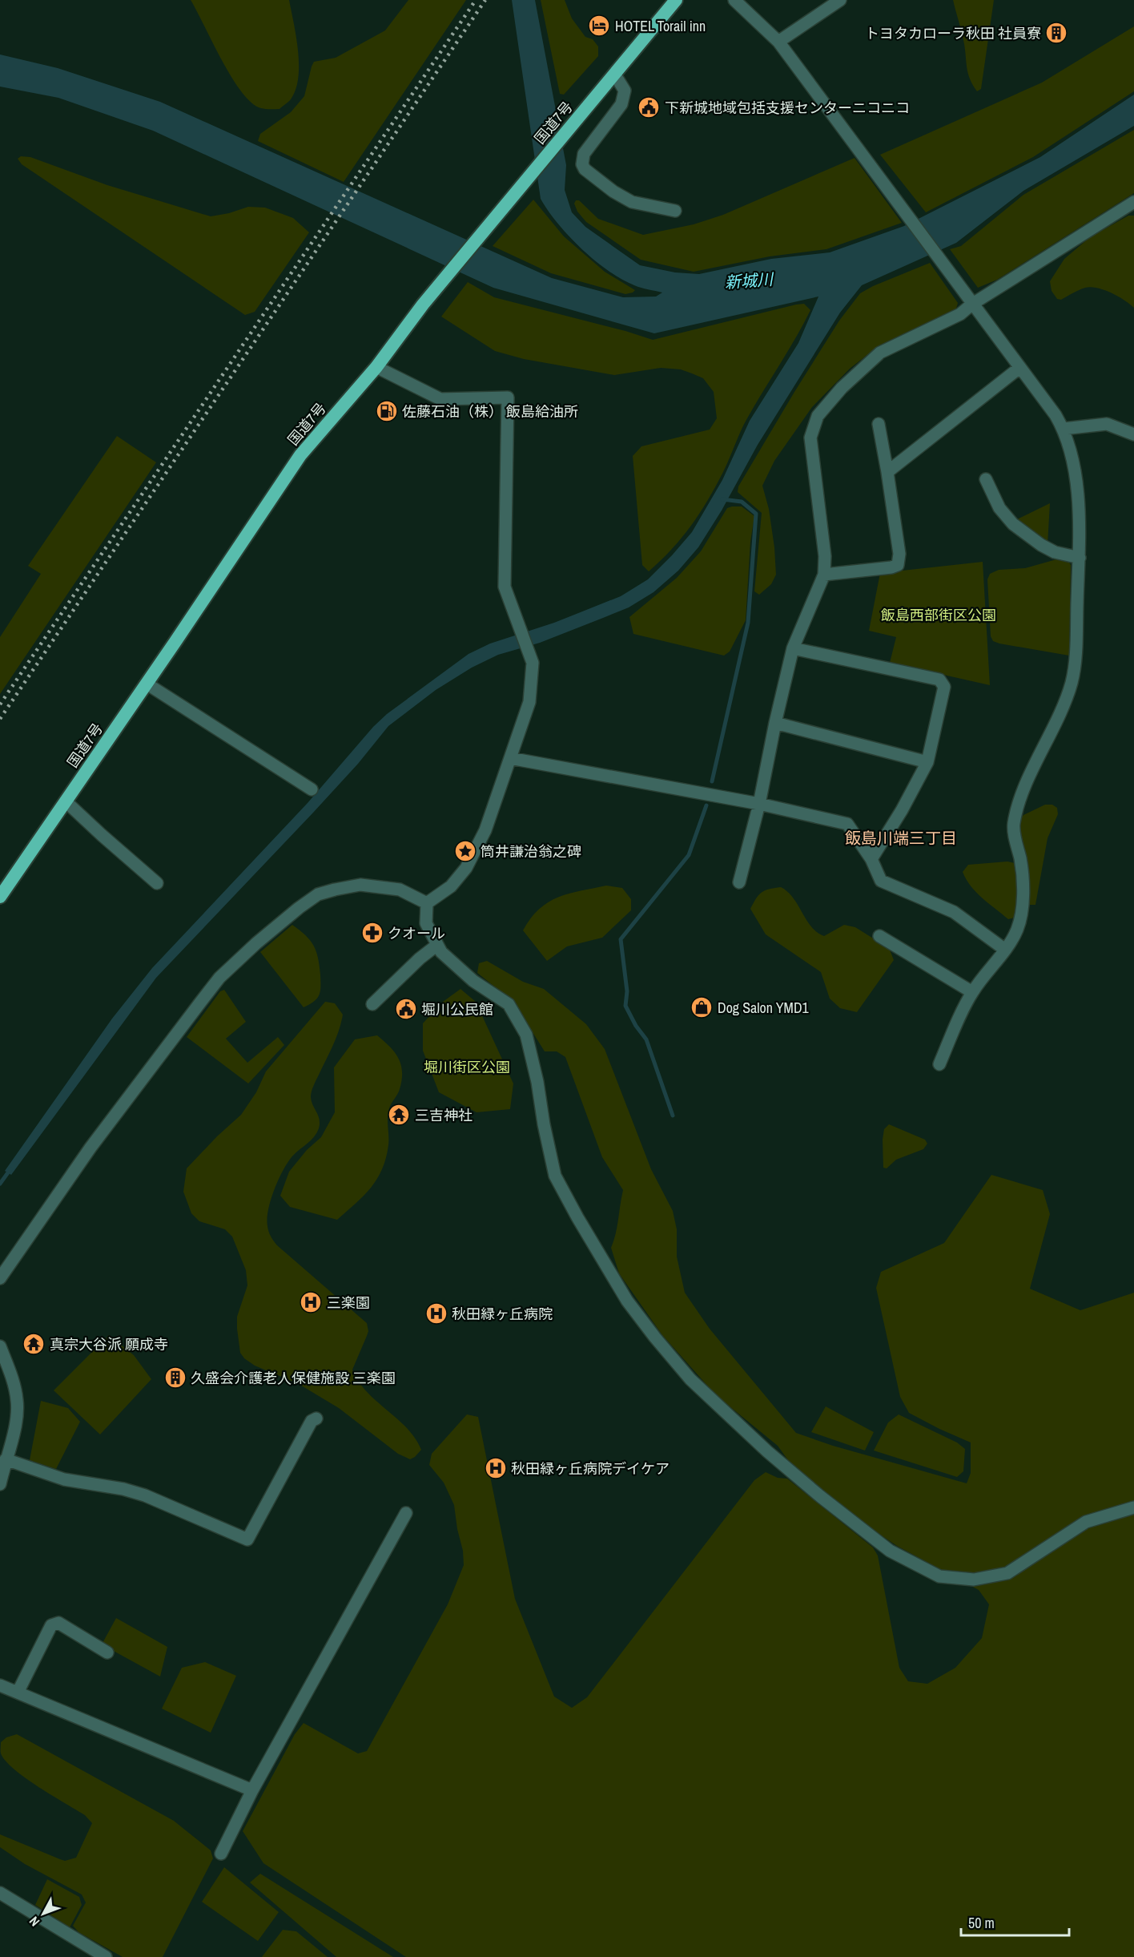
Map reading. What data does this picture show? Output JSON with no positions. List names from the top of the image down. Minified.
{"streets":{"highway":["国道7号"]},"districts":["飯島川端三丁目"],"water":["新城川"],"parks":["飯島西部街区公園","堀川街区公園"],"places":{"hotel":["HOTEL Torail inn"],"building":["トヨタカローラ秋田 社員寮","久盛会介護老人保健施設 三楽園"],"public building":["下新城地域包括支援センターニコニコ","堀川公民館"],"fuel station":["佐藤石油（株） 飯島給油所"],"place":["筒井謙治翁之碑"],"pharmacy":["クオール"],"shop":["Dog Salon YMD1"],"temple":["三吉神社","真宗大谷派 願成寺"],"hospital":["三楽園","秋田緑ヶ丘病院","秋田緑ヶ丘病院デイケア"]},"scale_bar":"50 m","north":"bottom left"}
